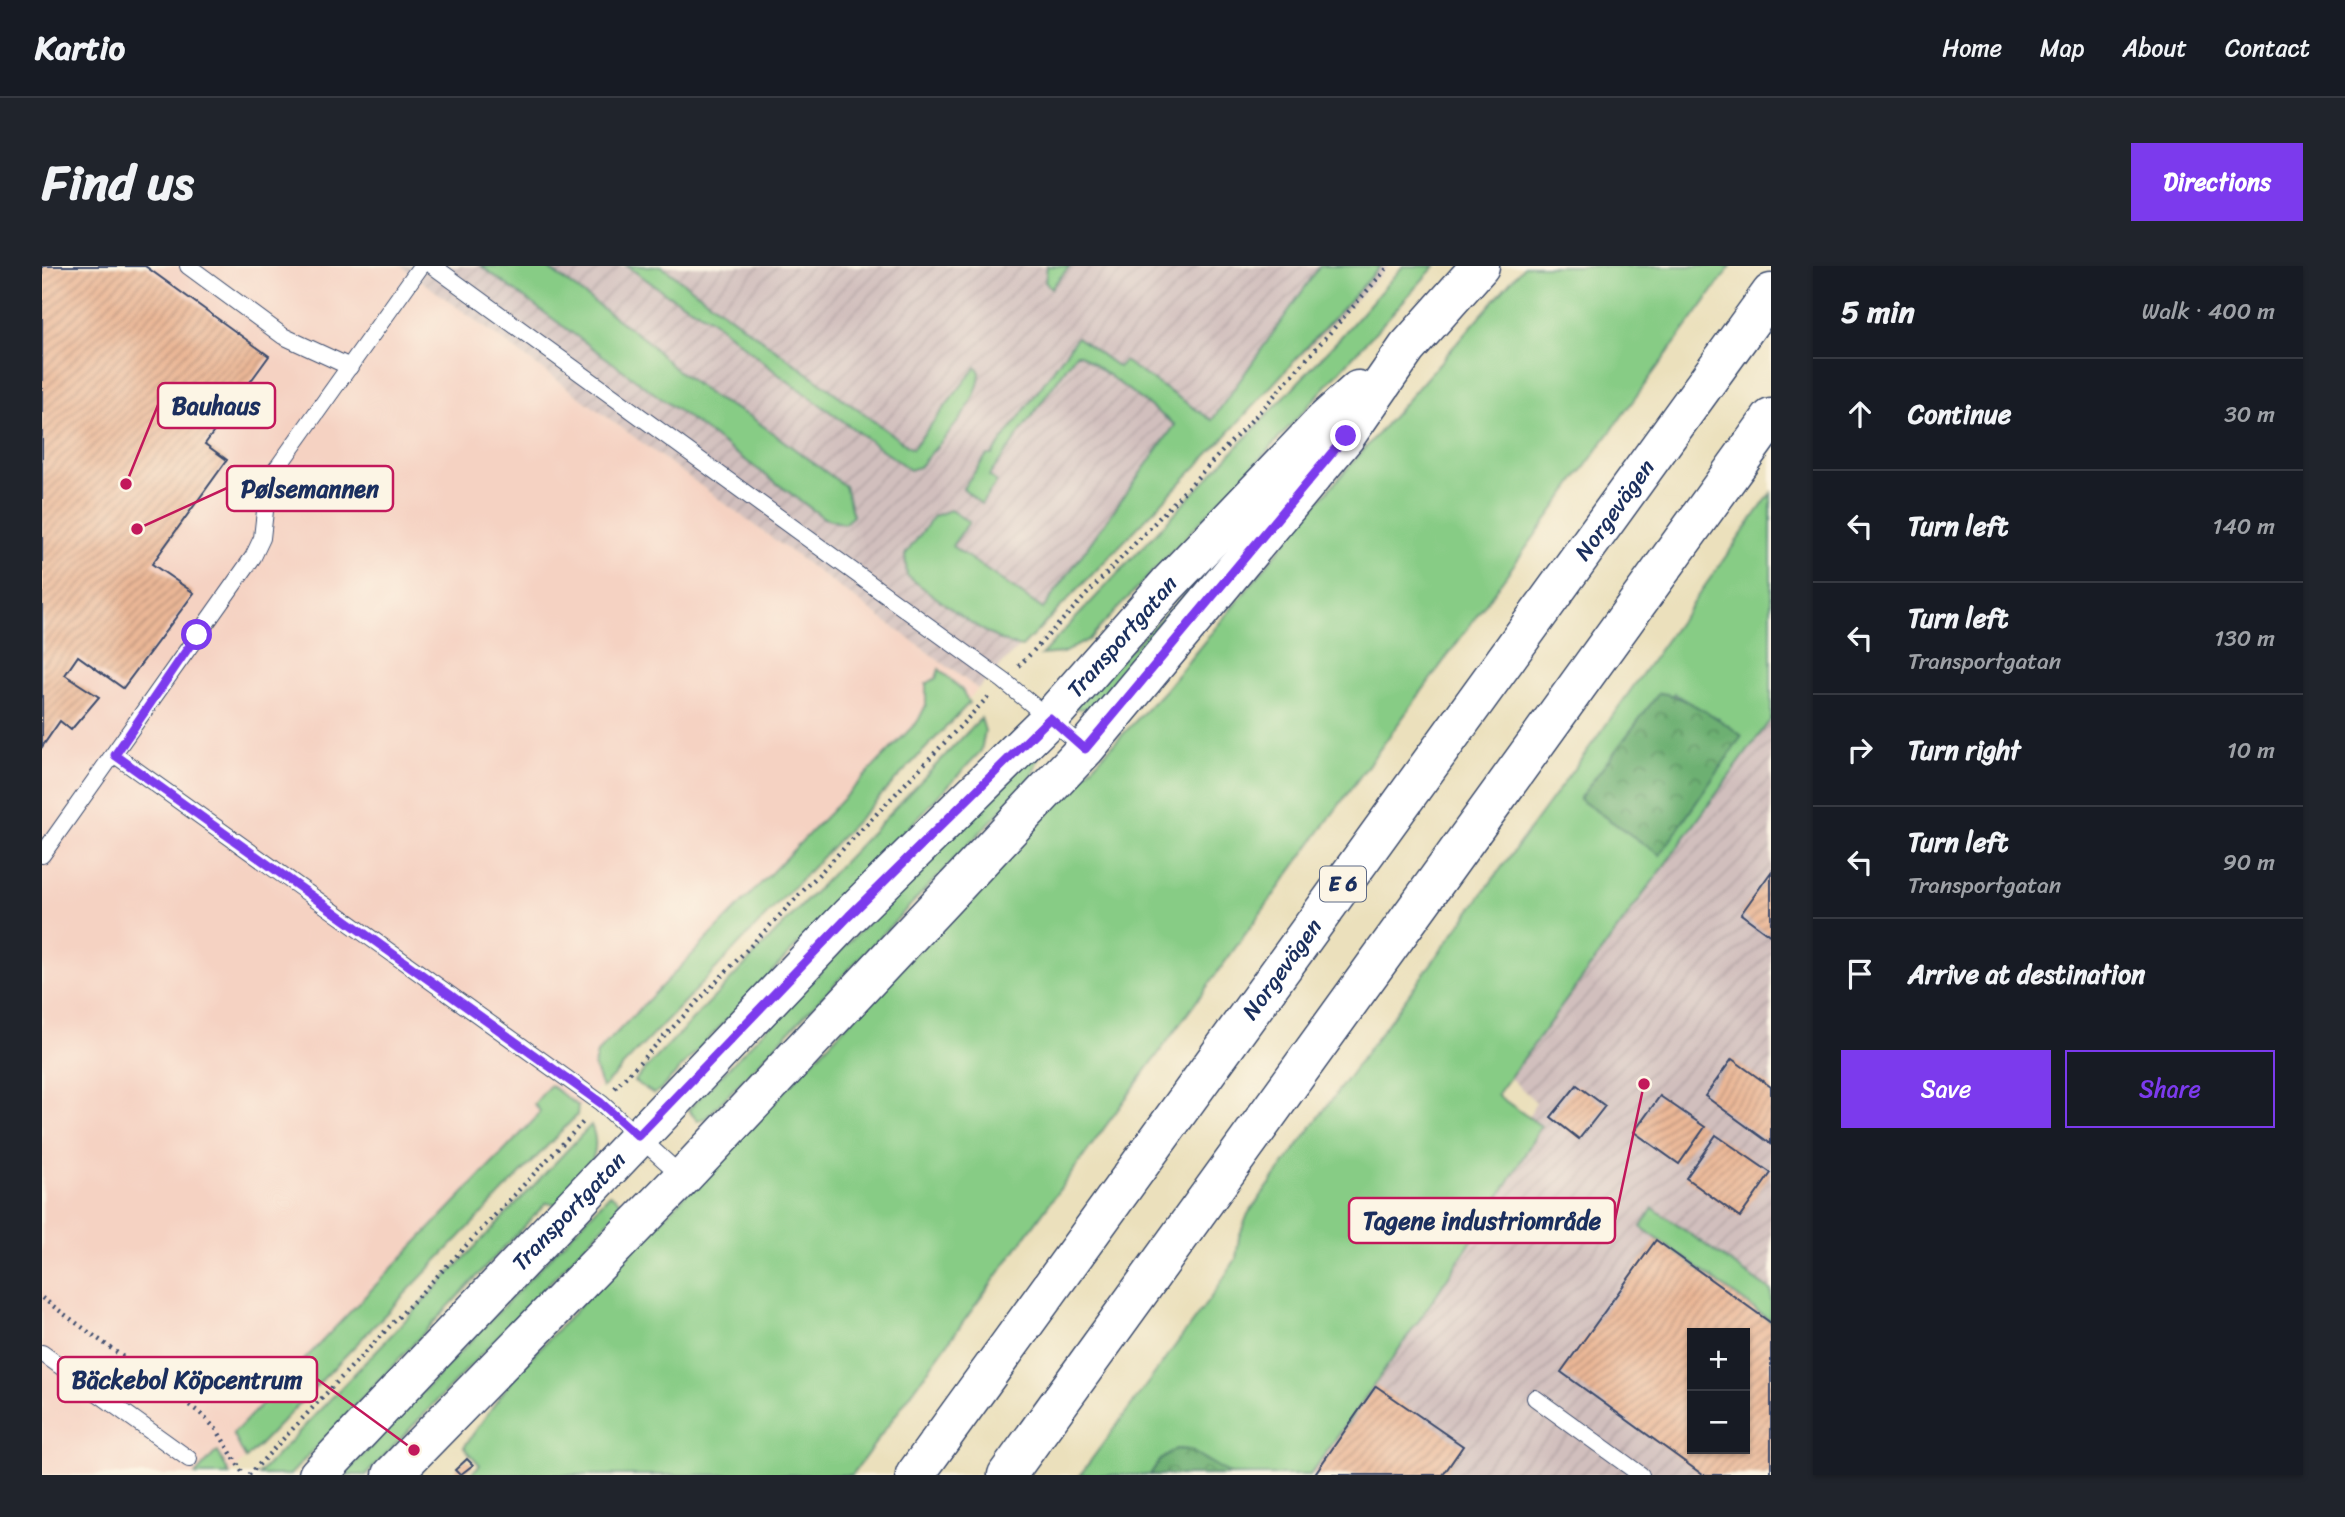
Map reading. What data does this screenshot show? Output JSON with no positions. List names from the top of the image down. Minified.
{"streets":{"main road":["Norgevägen","Transportgatan","E 6"]},"places":["Bauhaus","Pølsemannen","Tagene industriområde","Bäckebol Köpcentrum"],"page":{"header":"Kartio","nav":["Home","Map","About","Contact"],"title":"Find us","buttons":["Directions",["Save","Share"]],"heading":["5 min","Walk · 400 m"],"list":[["Continue","30 m"],["Turn left","140 m"],["Turn left","Transportgatan","130 m"],["Turn right","10 m"],["Turn left","Transportgatan","90 m"],"Arrive at destination"],"map_buttons":["+","−"]}}
